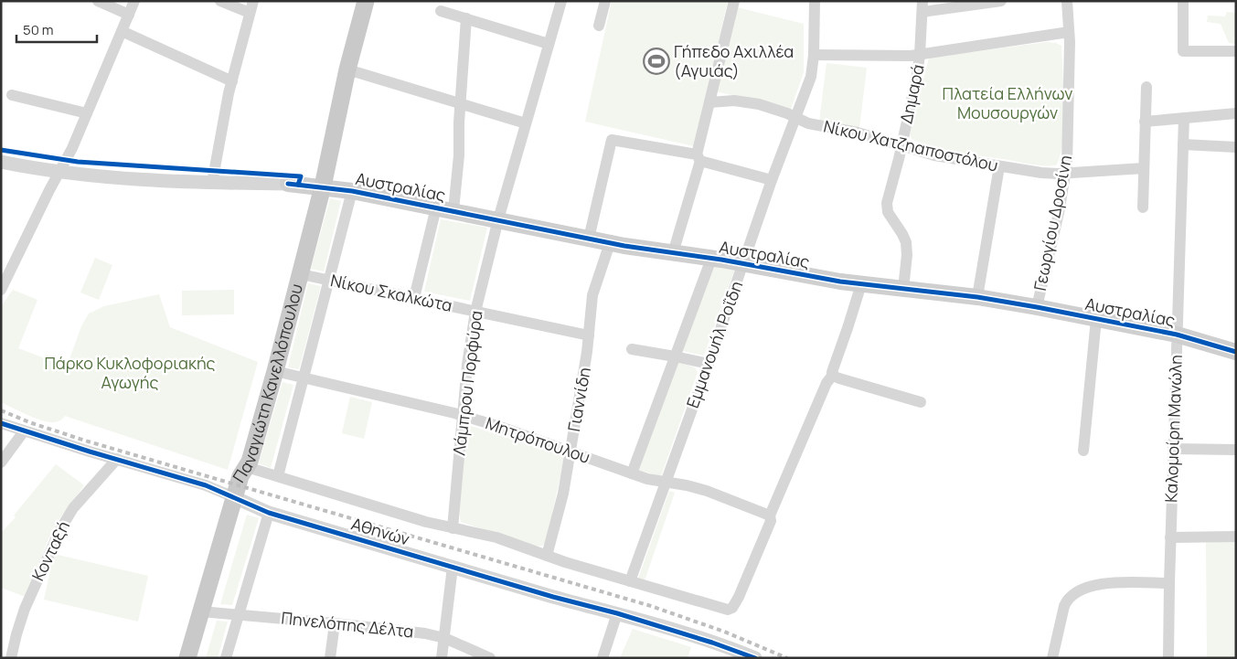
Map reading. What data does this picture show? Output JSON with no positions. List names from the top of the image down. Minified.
{"streets":{"main road":["Αυστραλίας","Παναγιώτη Κανελλόπουλου"],"street":["Δημαρά","Νίκου Χατζηαποστόλου","Γεωργίου Δροσίνη","Νίκου Σκαλκώτα","Εμμανουήλ Ροΐδη","Λάμπρου Πορφύρα","Γιαννίδη","Καλομοίρη Μανώλη","Μητρόπουλου","Αθηνών","Κονταξή","Πηνελόπης Δέλτα"]},"crossings":[["Δημαρά","Νίκου Χατζηαποστόλου"],["Δημαρά","Αυστραλίας"],["Νίκου Χατζηαποστόλου","Γεωργίου Δροσίνη"],["Νίκου Χατζηαποστόλου","Εμμανουήλ Ροΐδη"],["Αυστραλίας","Γεωργίου Δροσίνη"],["Αυστραλίας","Εμμανουήλ Ροΐδη"],["Αυστραλίας","Παναγιώτη Κανελλόπουλου"],["Αυστραλίας","Λάμπρου Πορφύρα"],["Αυστραλίας","Γιαννίδη"],["Αυστραλίας","Καλομοίρη Μανώλη"],["Νίκου Σκαλκώτα","Παναγιώτη Κανελλόπουλου"],["Νίκου Σκαλκώτα","Λάμπρου Πορφύρα"],["Νίκου Σκαλκώτα","Γιαννίδη"],["Εμμανουήλ Ροΐδη","Μητρόπουλου"],["Παναγιώτη Κανελλόπουλου","Μητρόπουλου"],["Λάμπρου Πορφύρα","Μητρόπουλου"],["Γιαννίδη","Μητρόπουλου"],["Αθηνών","Κονταξή"]],"parks":["Πλατεία Ελλήνων Μουσουργών","Πάρκο Κυκλοφοριακής Αγωγής"],"places":{"sports":["Γήπεδο Αχιλλέα (Αγυιάς)"]},"scale_bar":"50 m"}
